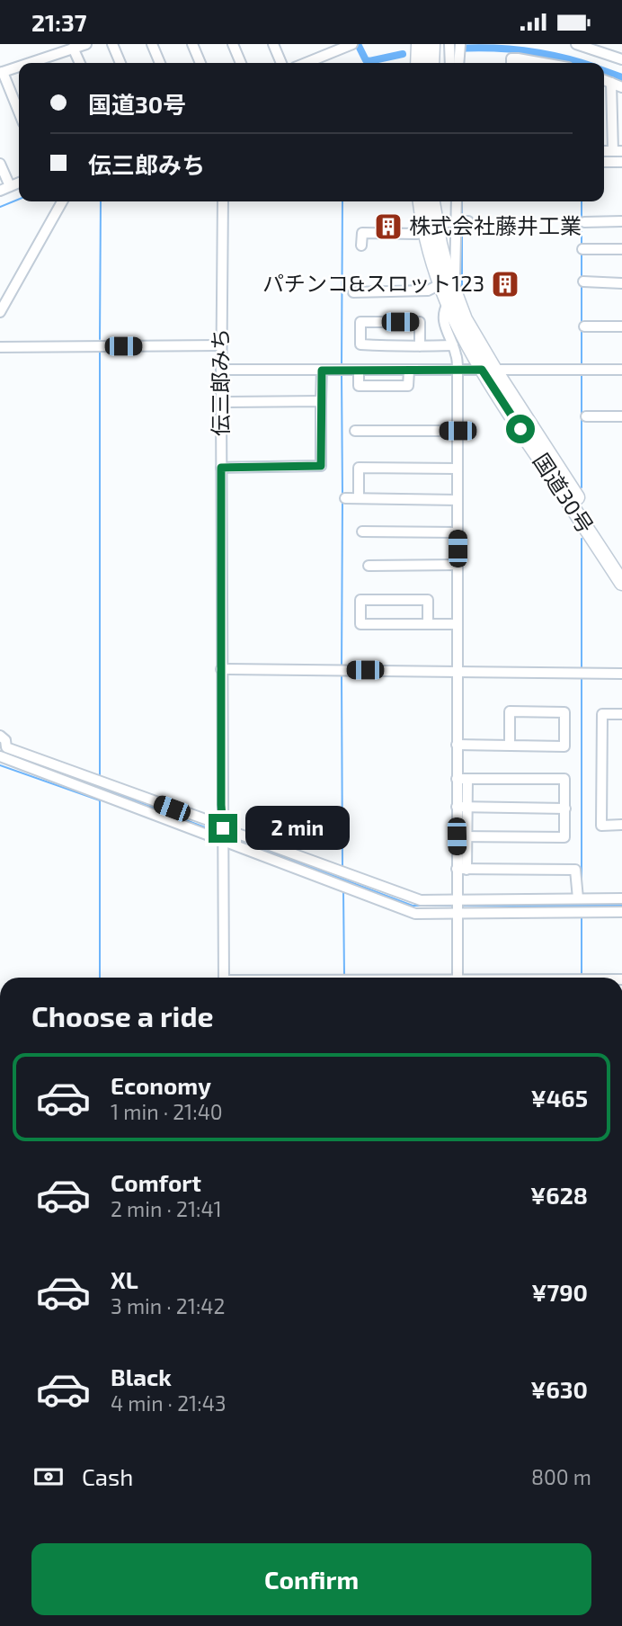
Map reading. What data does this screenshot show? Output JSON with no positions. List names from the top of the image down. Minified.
{"streets":{"highway":["国道30号"],"street":["伝三郎みち"]},"places":{"building":["株式会社藤井工業","パチンコ&スロット123"]},"page":{"status":"21:37","banner":["国道30号","伝三郎みち"],"bubble":"2 min","heading":"Choose a ride","list":[{"name":"Economy","note":"1 min · 21:40","value":"¥465"},{"name":"Comfort","note":"2 min · 21:41","value":"¥628"},{"name":"XL","note":"3 min · 21:42","value":"¥790"},{"name":"Black","note":"4 min · 21:43","value":"¥630"}],"pay":["Cash","800 m"],"buttons":"Confirm"}}
